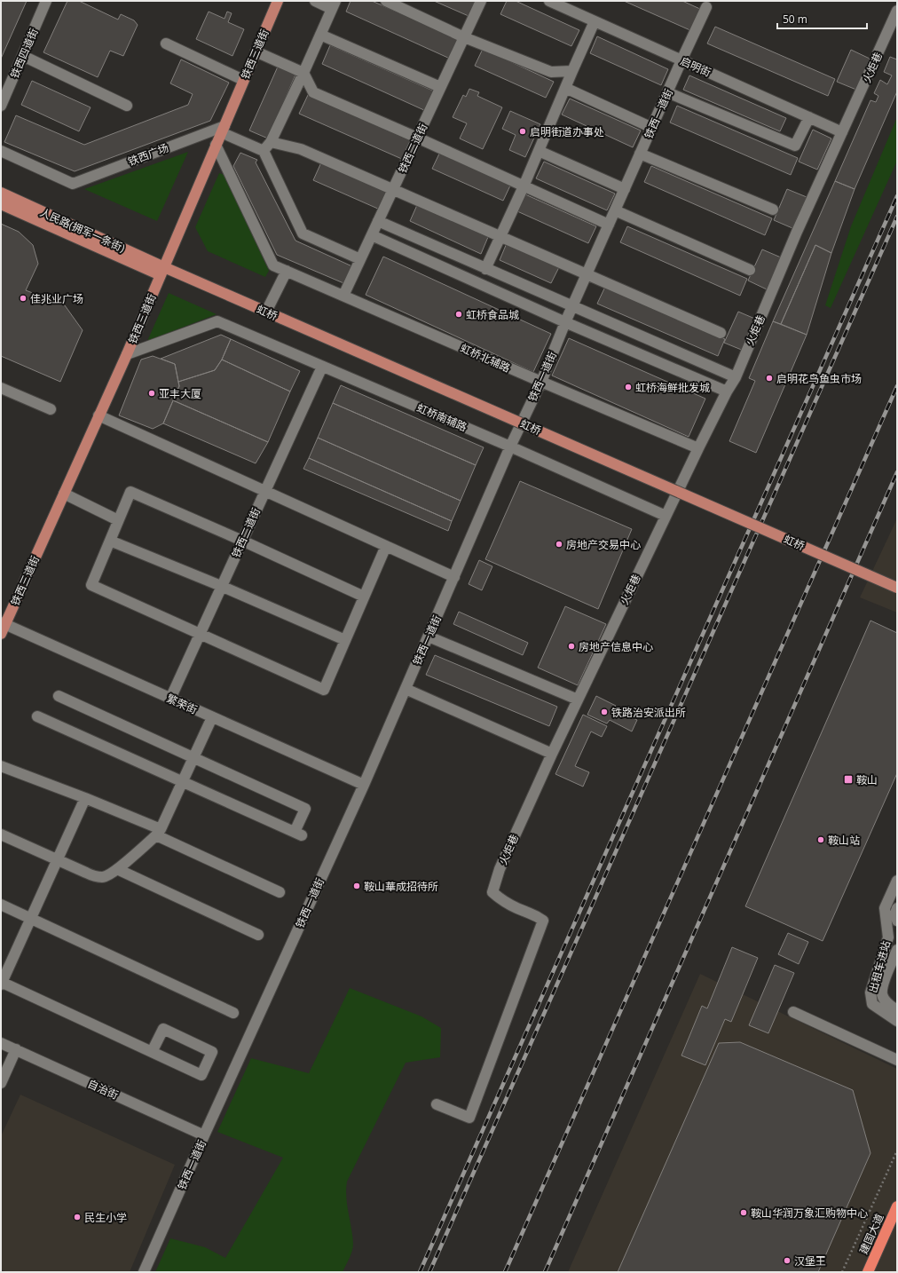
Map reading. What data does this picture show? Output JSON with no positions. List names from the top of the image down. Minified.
{"streets":{"highway":["建国大道"],"main road":["铁西三道街","人民路(拥军一条街)","虹桥"],"street":["铁西四道街","启明街","火炬巷","铁西一道街","铁西二道街","铁西广场","虹桥北辅路","虹桥南辅路","繁荣街","出租车进站","自治街"]},"crossings":[["铁西三道街","铁西广场"],["铁西三道街","人民路(拥军一条街)"],["铁西三道街","虹桥"],["铁西三道街","虹桥北辅路"],["铁西三道街","虹桥南辅路"],["铁西三道街","繁荣街"],["启明街","火炬巷"],["启明街","铁西一道街"],["火炬巷","虹桥北辅路"],["火炬巷","虹桥南辅路"],["铁西一道街","虹桥北辅路"],["铁西一道街","虹桥南辅路"],["铁西一道街","繁荣街"],["铁西一道街","自治街"],["铁西二道街","虹桥北辅路"],["铁西二道街","虹桥南辅路"],["铁西二道街","繁荣街"],["人民路(拥军一条街)","虹桥"]],"places":{"other":["启明街道办事处","佳兆业广场","虹桥食品城","启明花鸟鱼虫市场","虹桥海鲜批发城","亚丰大厦","房地产交易中心","房地产信息中心","铁路治安派出所","鞍山站","鞍山華成招待所","鞍山华润万象汇购物中心","民生小学","汉堡王"],"transit":["鞍山"]},"scale_bar":"50 m"}
